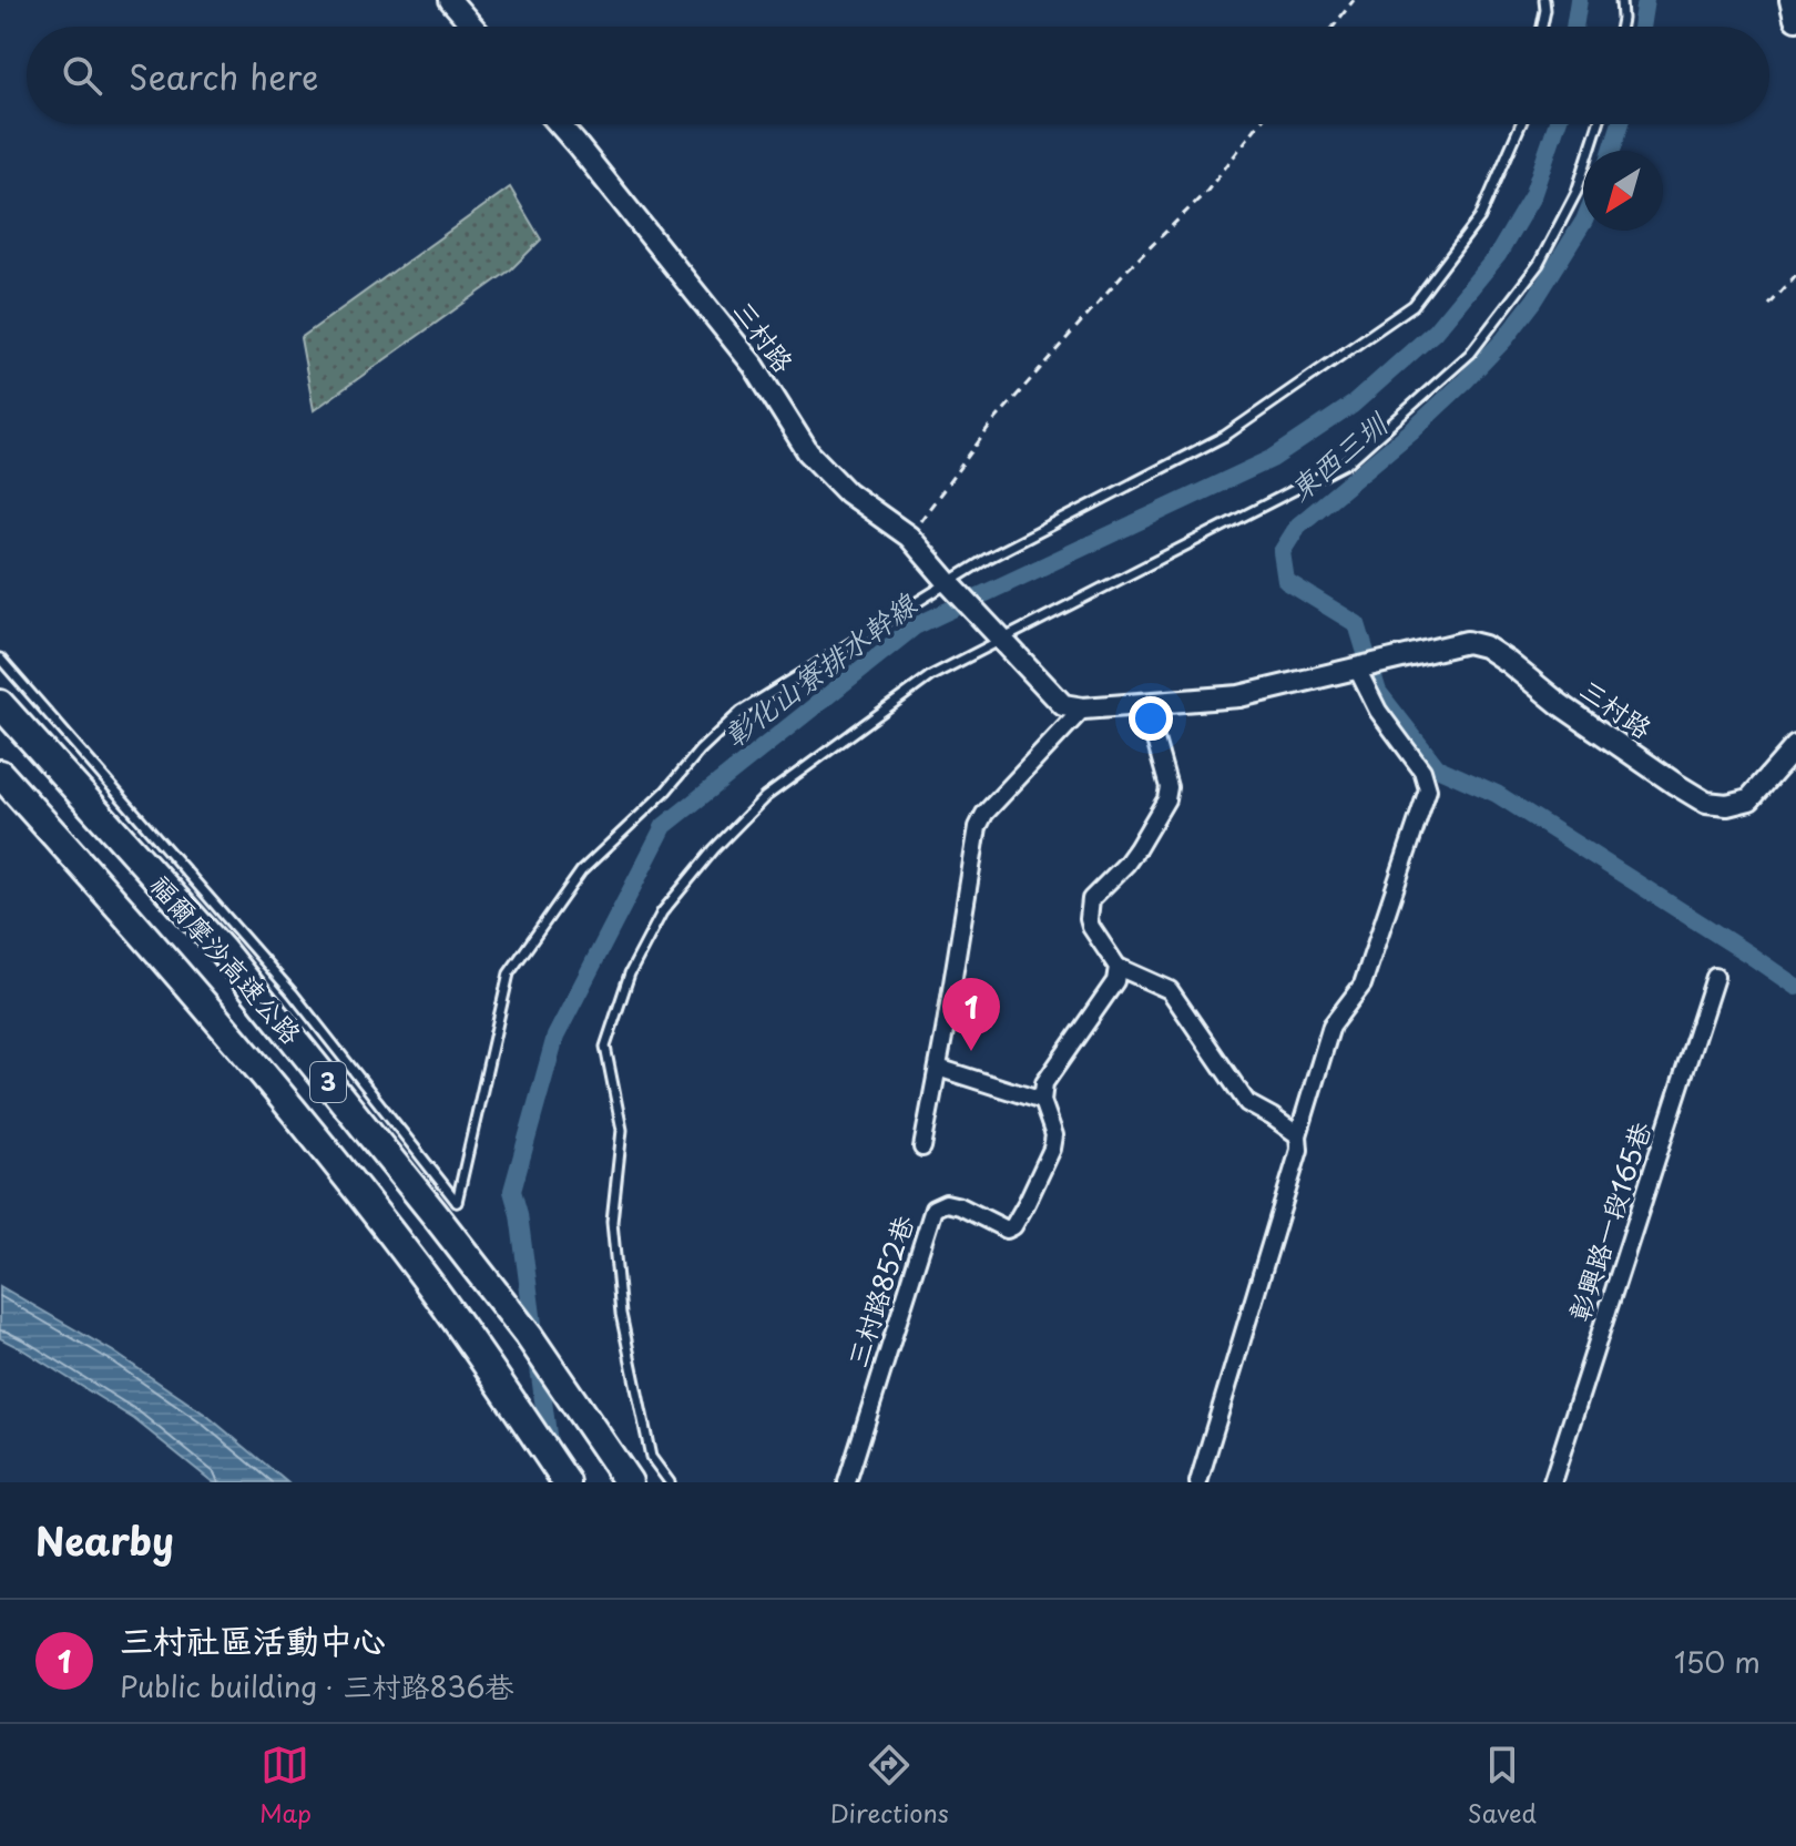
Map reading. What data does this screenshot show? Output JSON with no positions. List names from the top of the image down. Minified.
{"streets":{"highway":["福爾摩沙高速公路","3"],"street":["三村路","彰興路一段165巷","三村路852巷"]},"water":["東西三圳","彰化山寮排水幹線"],"north":"bottom left","page":{"search":"Search here","pins":"1","heading":"Nearby","list":[{"mark":"1","name":"三村社區活動中心","note":"Public building · 三村路836巷","value":"150 m"}],"nav":["Map","Directions","Saved"]}}
